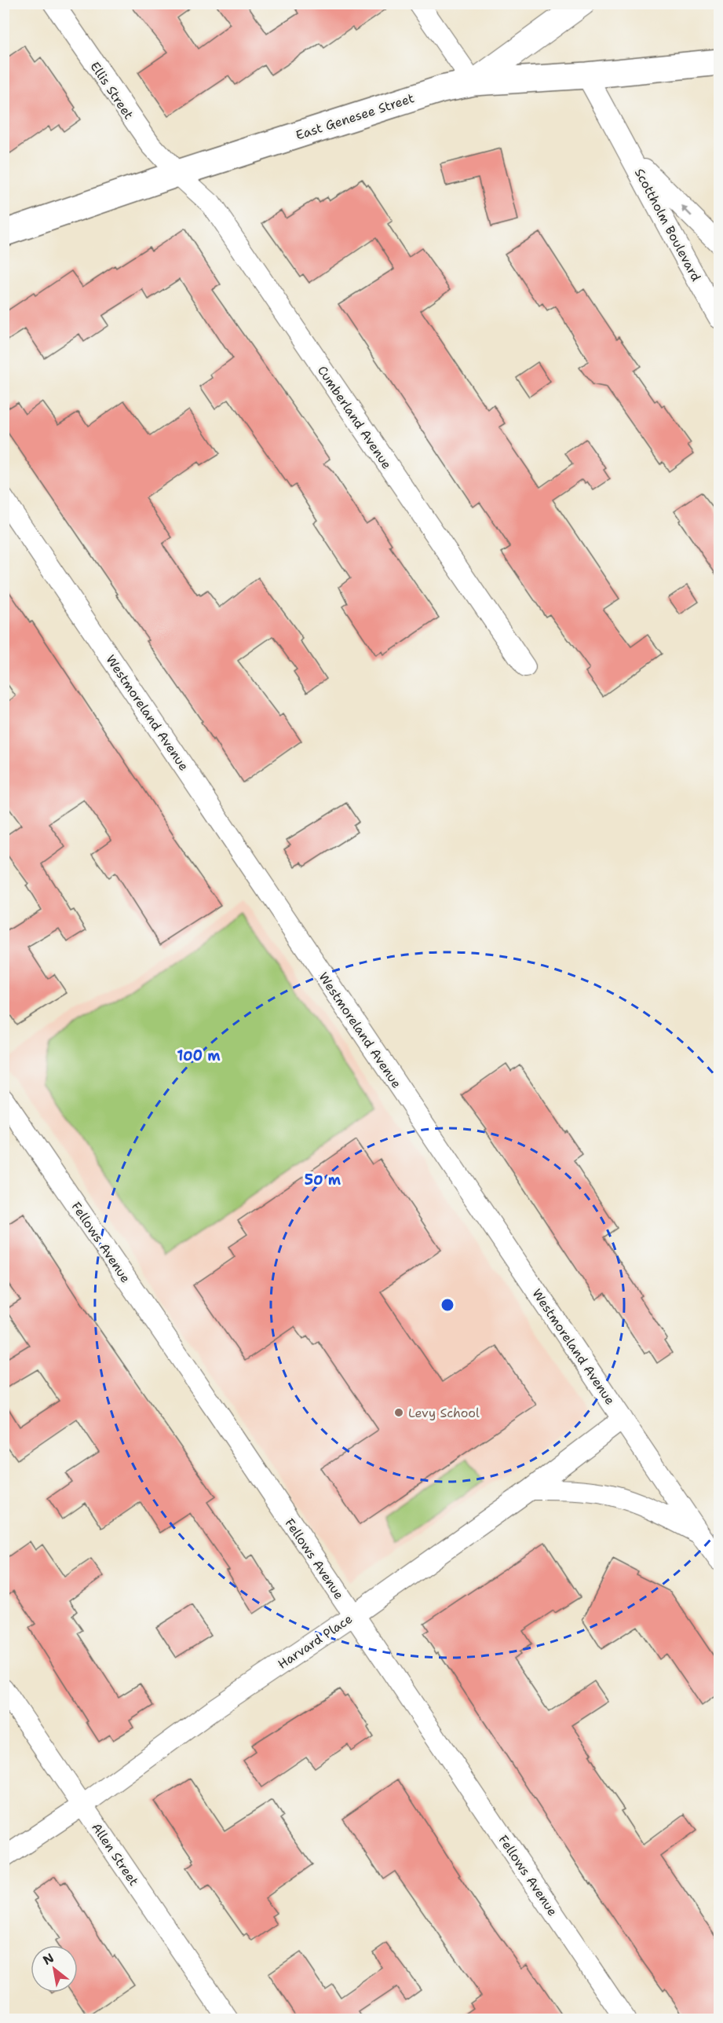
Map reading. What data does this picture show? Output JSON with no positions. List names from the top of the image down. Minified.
{"streets":{"main road":["East Genesee Street"],"street":["Ellis Street","Scottholm Boulevard","Cumberland Avenue","Westmoreland Avenue","Fellows Avenue","Harvard Place","Allen Street"]},"crossings":[["Ellis Street","East Genesee Street"],["Ellis Street","Cumberland Avenue"],["East Genesee Street","Scottholm Boulevard"],["East Genesee Street","Cumberland Avenue"],["Westmoreland Avenue","Harvard Place"],["Fellows Avenue","Harvard Place"],["Harvard Place","Allen Street"]],"places":["Levy School"],"north":"top left","rings":["100 m","50 m"]}
